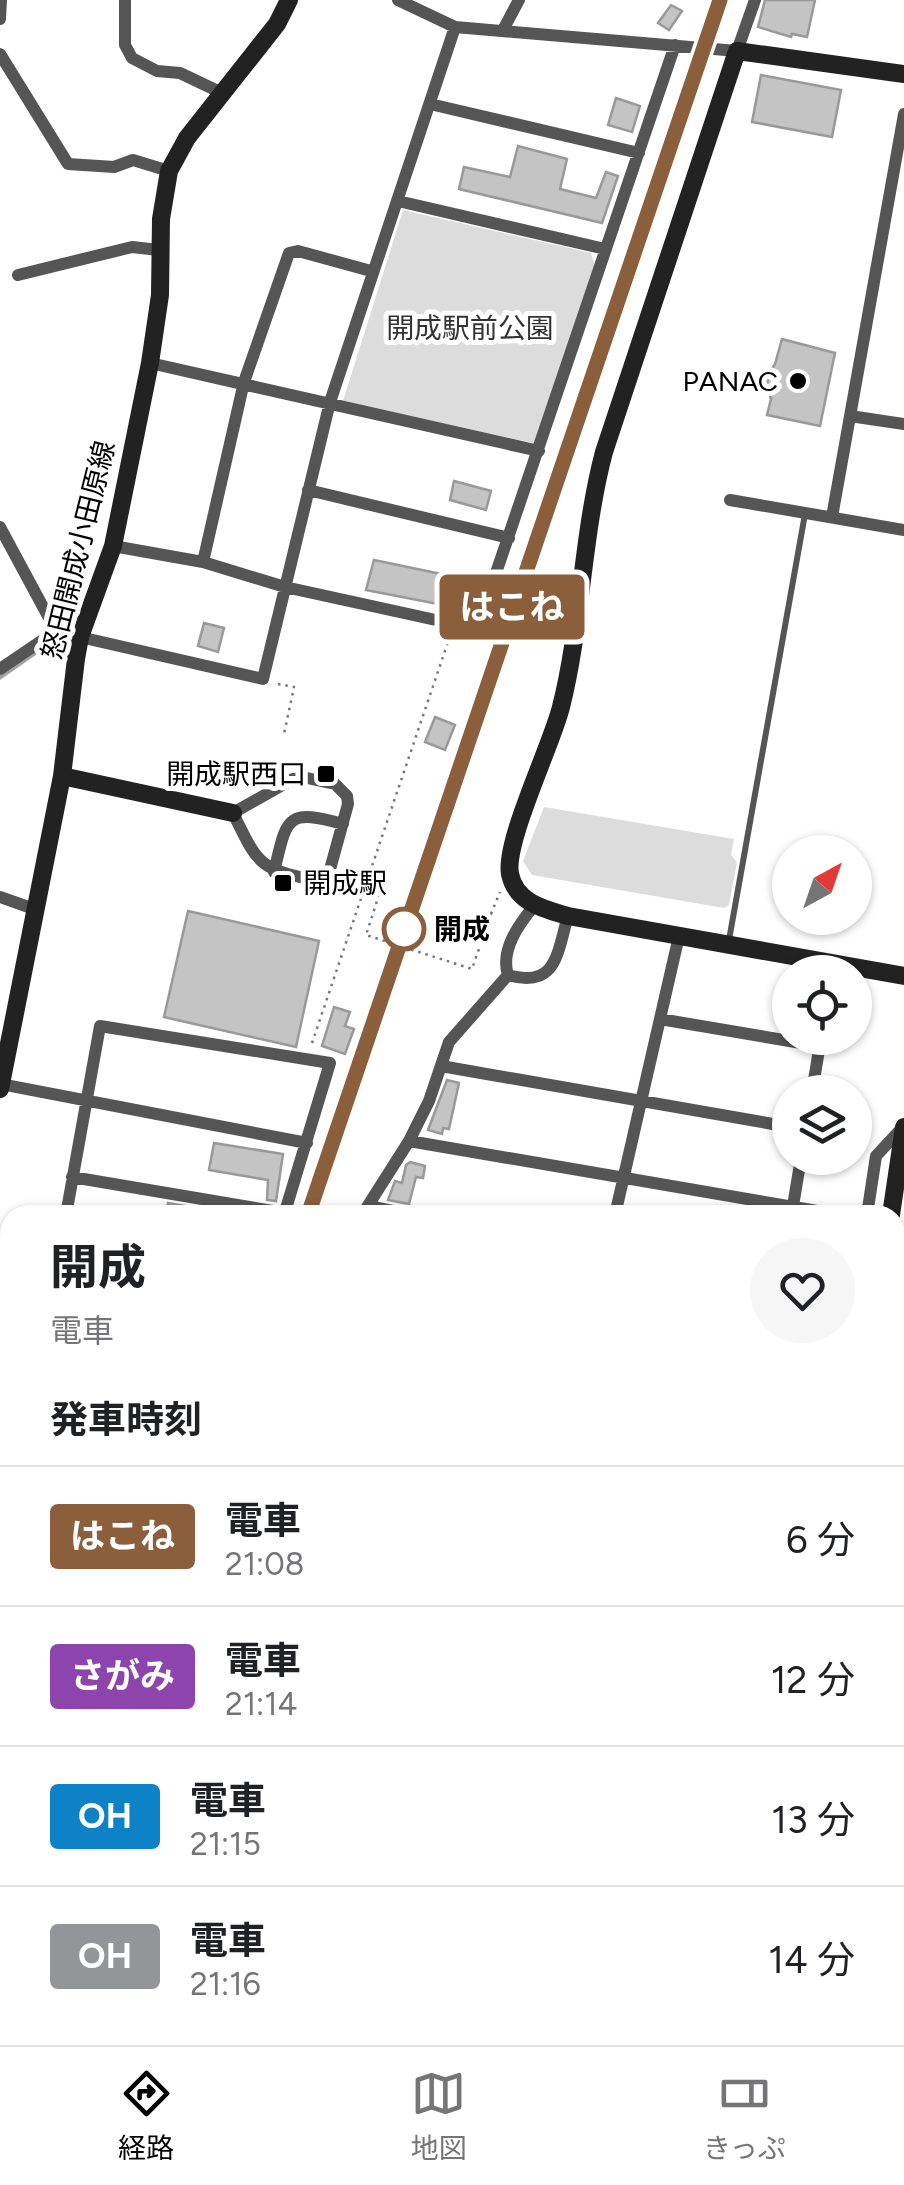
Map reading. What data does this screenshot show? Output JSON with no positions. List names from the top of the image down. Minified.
{"streets":{"street":["怒田開成小田原線"]},"parks":["開成駅前公園"],"places":{"other":["PANAC","開成"],"transit":["開成駅西口","開成駅"]},"north":"top right","page":{"on_map":"はこね","heading":[["開成","電車"],"発車時刻"],"list":[{"mark":"はこね","name":"電車","note":"21:08","value":"6 分"},{"mark":"さがみ","name":"電車","note":"21:14","value":"12 分"},{"mark":"OH","name":"電車","note":"21:15","value":"13 分"},{"mark":"OH","name":"電車","note":"21:16","value":"14 分"}],"tabs":["経路","地図","きっぷ"]}}
